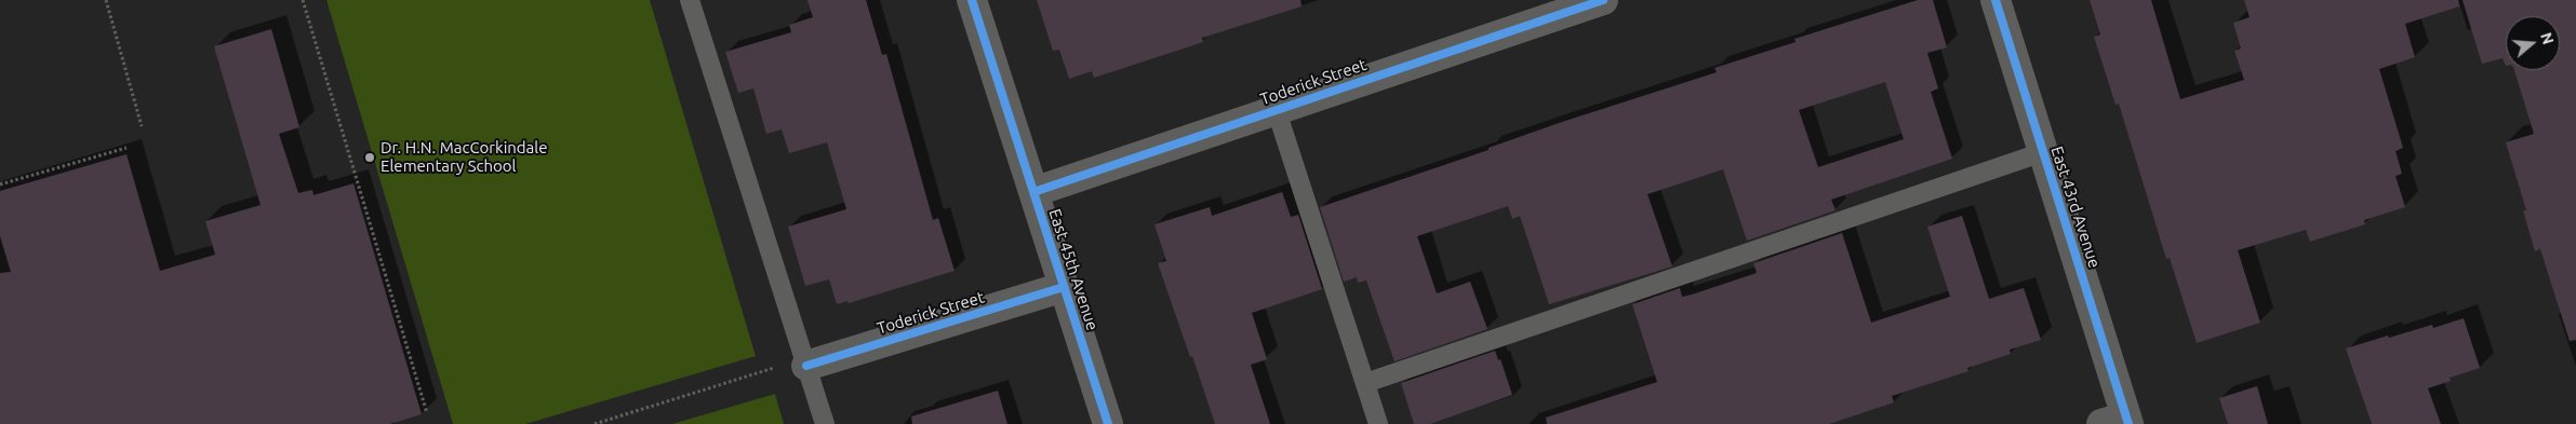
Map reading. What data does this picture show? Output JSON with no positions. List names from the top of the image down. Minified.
{"streets":{"street":["Toderick Street","East 43rd Avenue","East 45th Avenue"]},"crossings":[["Toderick Street","East 45th Avenue"]],"places":["Dr. H.N. MacCorkindale Elementary School"],"north":"right"}
